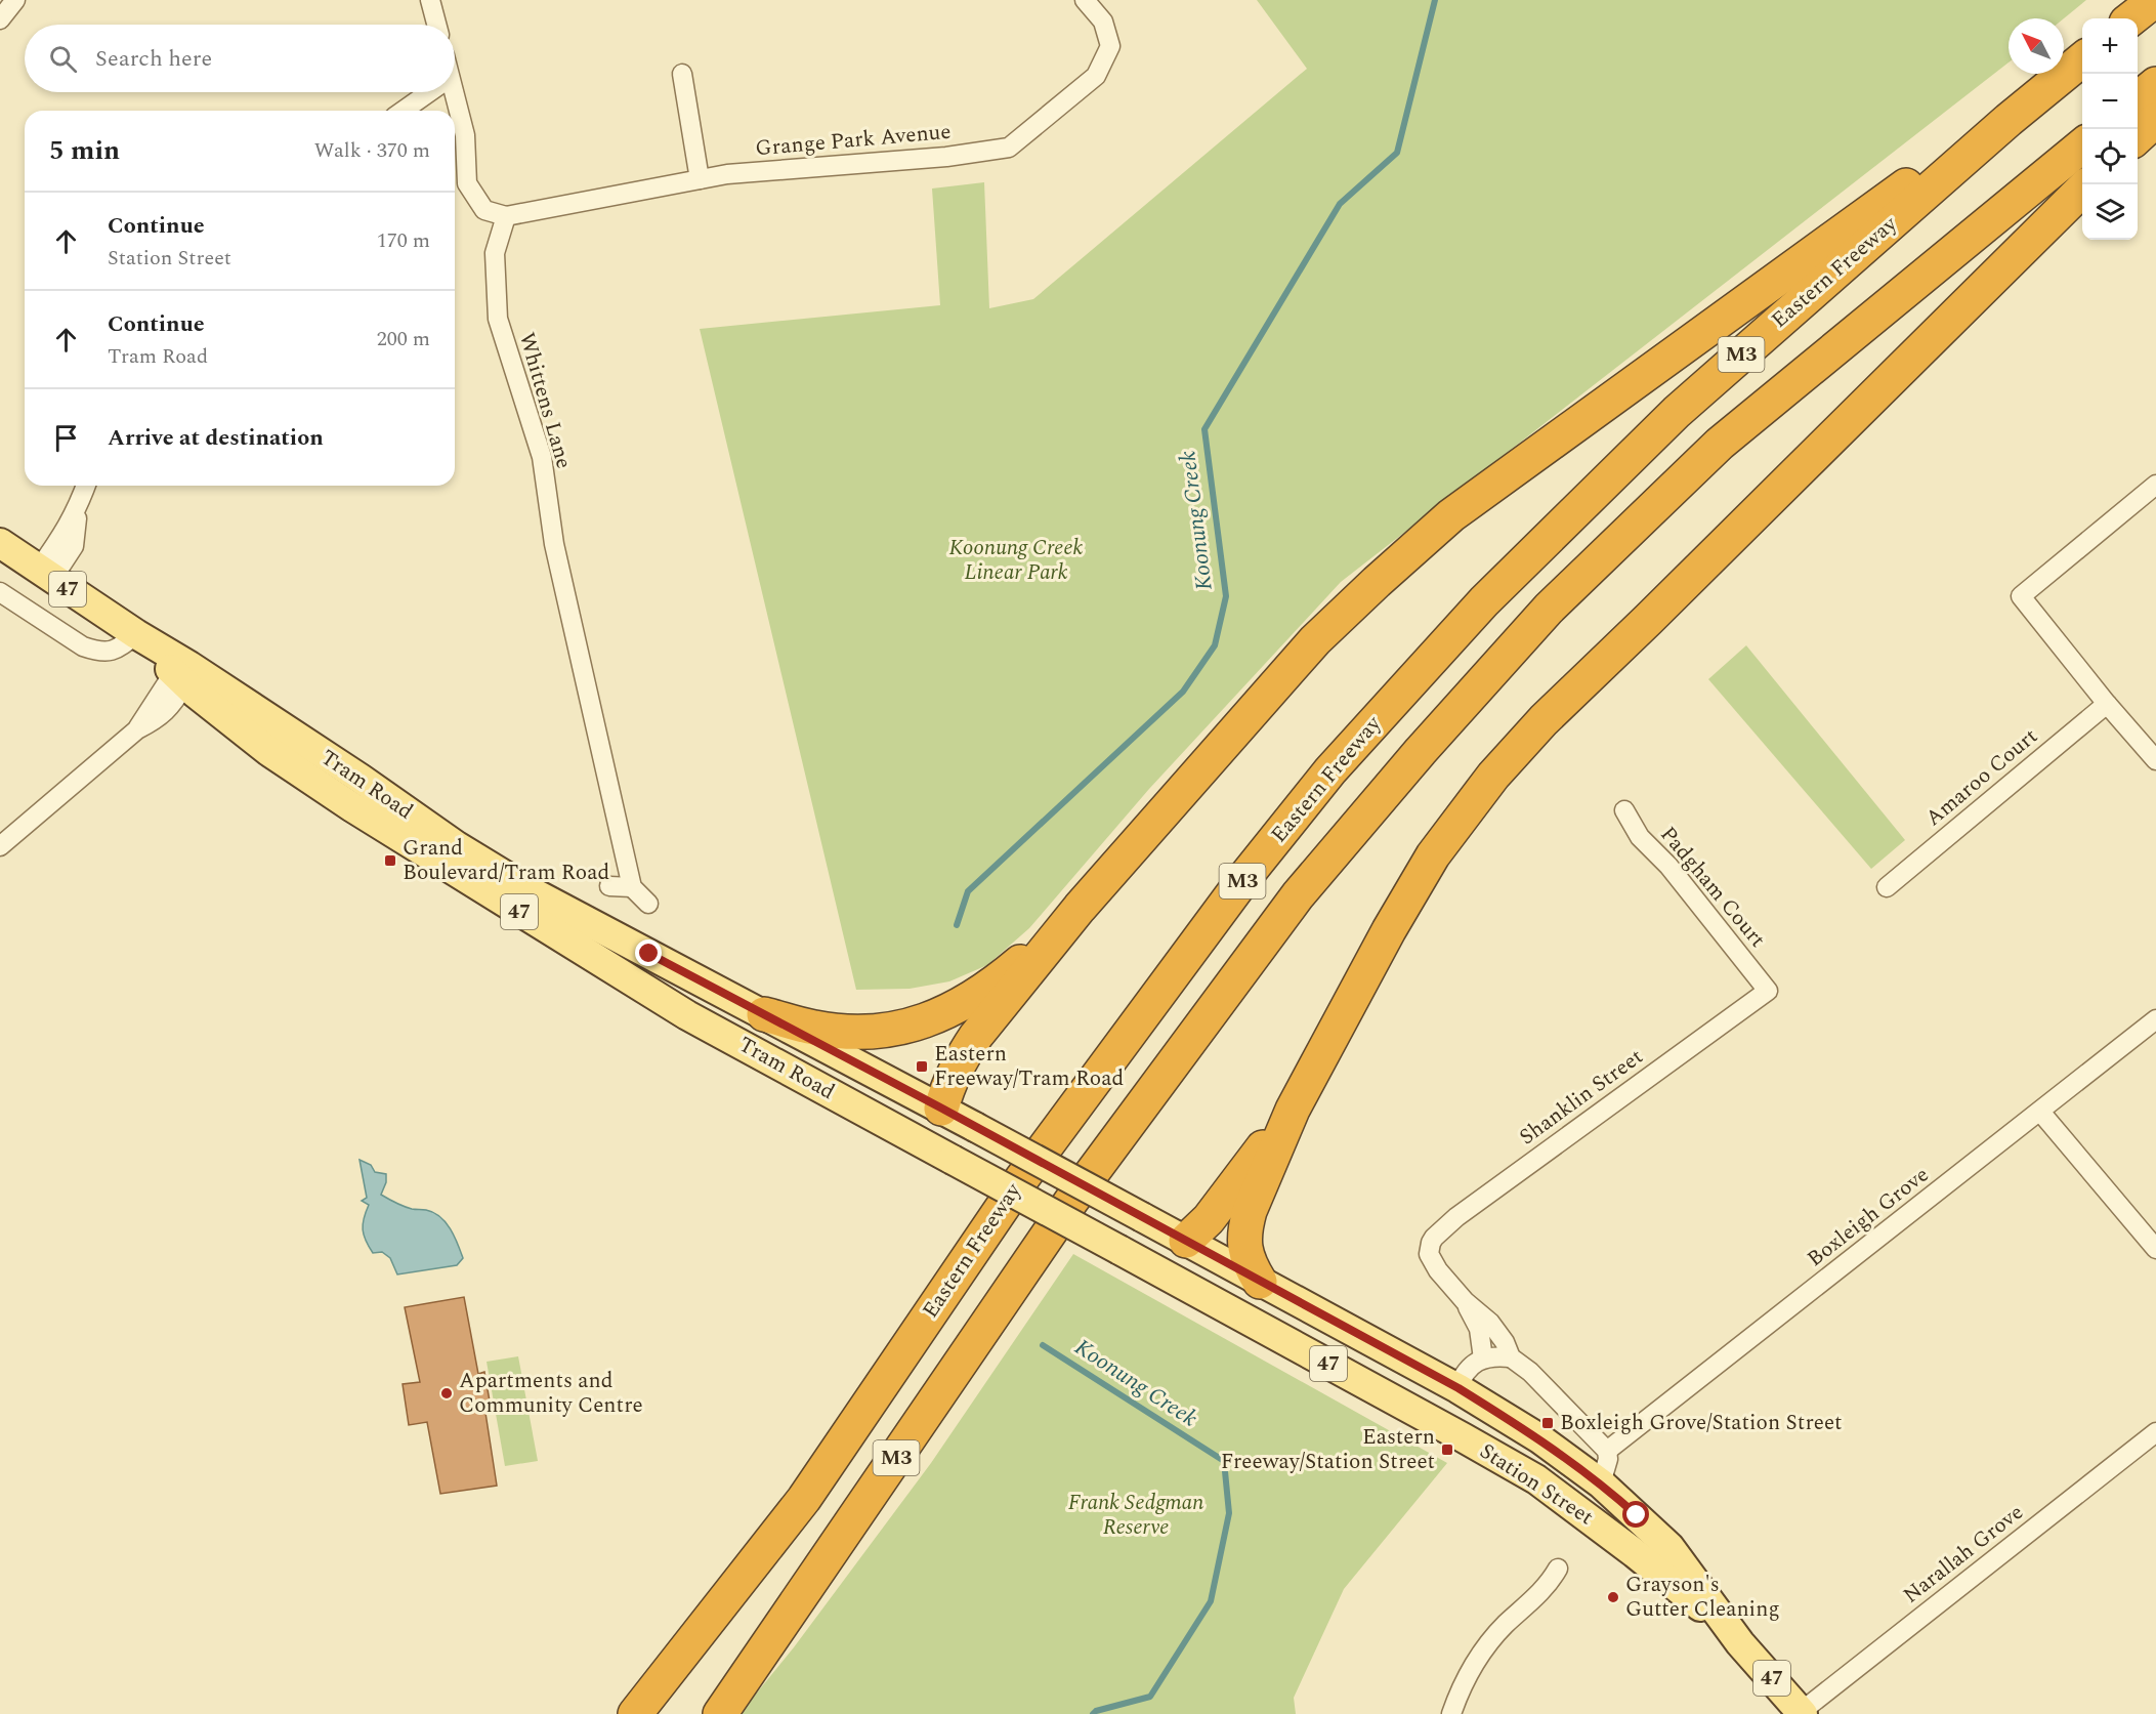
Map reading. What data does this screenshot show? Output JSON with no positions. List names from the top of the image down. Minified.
{"streets":{"highway":["Eastern Freeway","M3"],"main road":["47","Tram Road","Station Street"],"street":["Grange Park Avenue","Whittens Lane","Amaroo Court","Padgham Court","Shanklin Street","Boxleigh Grove","Narallah Grove"]},"crossings":[["Grange Park Avenue","Whittens Lane"],["Tram Road","Station Street"],["Padgham Court","Shanklin Street"],["Boxleigh Grove","Station Street"],["Station Street","Narallah Grove"]],"water":["Koonung Creek"],"parks":["Koonung Creek Linear Park","Frank Sedgman Reserve"],"places":{"transit":["Grand Boulevard/Tram Road","Eastern Freeway/Tram Road","Boxleigh Grove/Station Street","Eastern Freeway/Station Street"],"other":["Apartments and Community Centre","Grayson's Gutter Cleaning"]},"north":"top left","page":{"map_buttons":["+","−"],"search":"Search here","heading":["5 min","Walk · 370 m"],"list":[["Continue","Station Street","170 m"],["Continue","Tram Road","200 m"],"Arrive at destination"]}}
